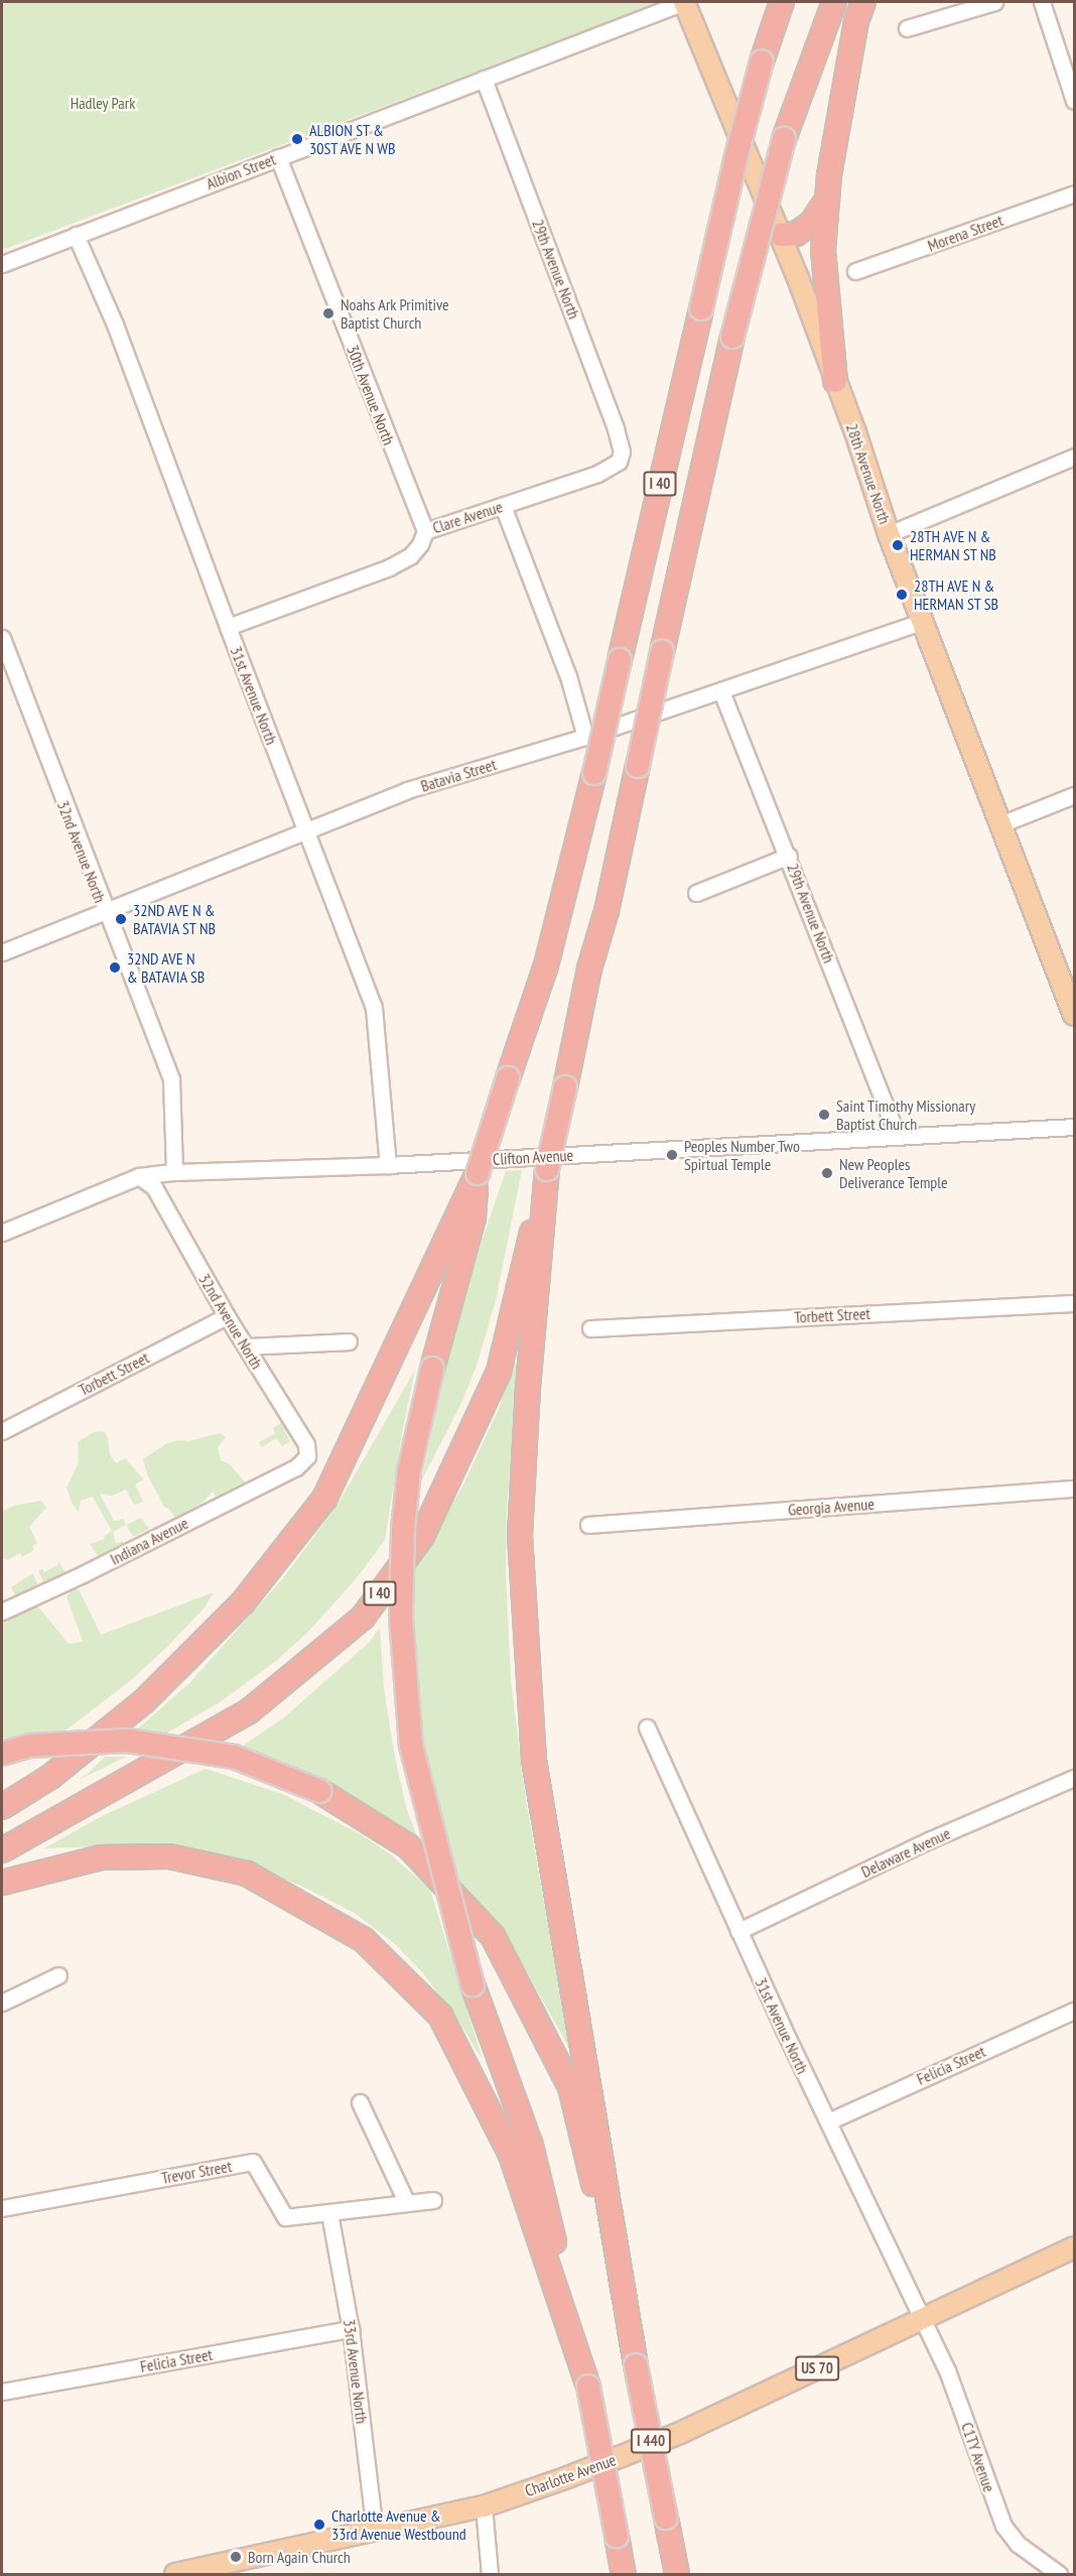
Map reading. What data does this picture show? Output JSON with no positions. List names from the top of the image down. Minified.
{"streets":{"highway":["I 40","I 440"],"main road":["28th Avenue North","US 70","Charlotte Avenue"],"street":["Albion Street","Morena Street","29th Avenue North","30th Avenue North","Clare Avenue","31st Avenue North","Batavia Street","32nd Avenue North","Clifton Avenue","Torbett Street","Georgia Avenue","Indiana Avenue","Delaware Avenue","Felicia Street","Trevor Street","33rd Avenue North","C1TY Avenue"]},"crossings":[["Albion Street","29th Avenue North"],["Albion Street","30th Avenue North"],["Albion Street","28th Avenue North"],["Albion Street","31st Avenue North"],["29th Avenue North","Clare Avenue"],["29th Avenue North","Batavia Street"],["29th Avenue North","Clifton Avenue"],["30th Avenue North","Clare Avenue"],["28th Avenue North","Batavia Street"],["Clare Avenue","31st Avenue North"],["31st Avenue North","Batavia Street"],["31st Avenue North","Clifton Avenue"],["31st Avenue North","Delaware Avenue"],["31st Avenue North","Felicia Street"],["31st Avenue North","C1TY Avenue"],["31st Avenue North","Charlotte Avenue"],["Batavia Street","32nd Avenue North"],["32nd Avenue North","Clifton Avenue"],["32nd Avenue North","Torbett Street"],["32nd Avenue North","Indiana Avenue"],["Felicia Street","33rd Avenue North"],["Trevor Street","33rd Avenue North"],["33rd Avenue North","Charlotte Avenue"],["C1TY Avenue","Charlotte Avenue"]],"parks":["Hadley Park"],"places":["ALBION ST & 30ST AVE N WB","Noahs Ark Primitive Baptist Church","28TH AVE N & HERMAN ST NB","28TH AVE N & HERMAN ST SB","32ND AVE N & BATAVIA ST NB","32ND AVE N & BATAVIA SB","Saint Timothy Missionary Baptist Church","Peoples Number Two Spirtual Temple","New Peoples Deliverance Temple","Charlotte Avenue & 33rd Avenue Westbound","Born Again Church"]}
